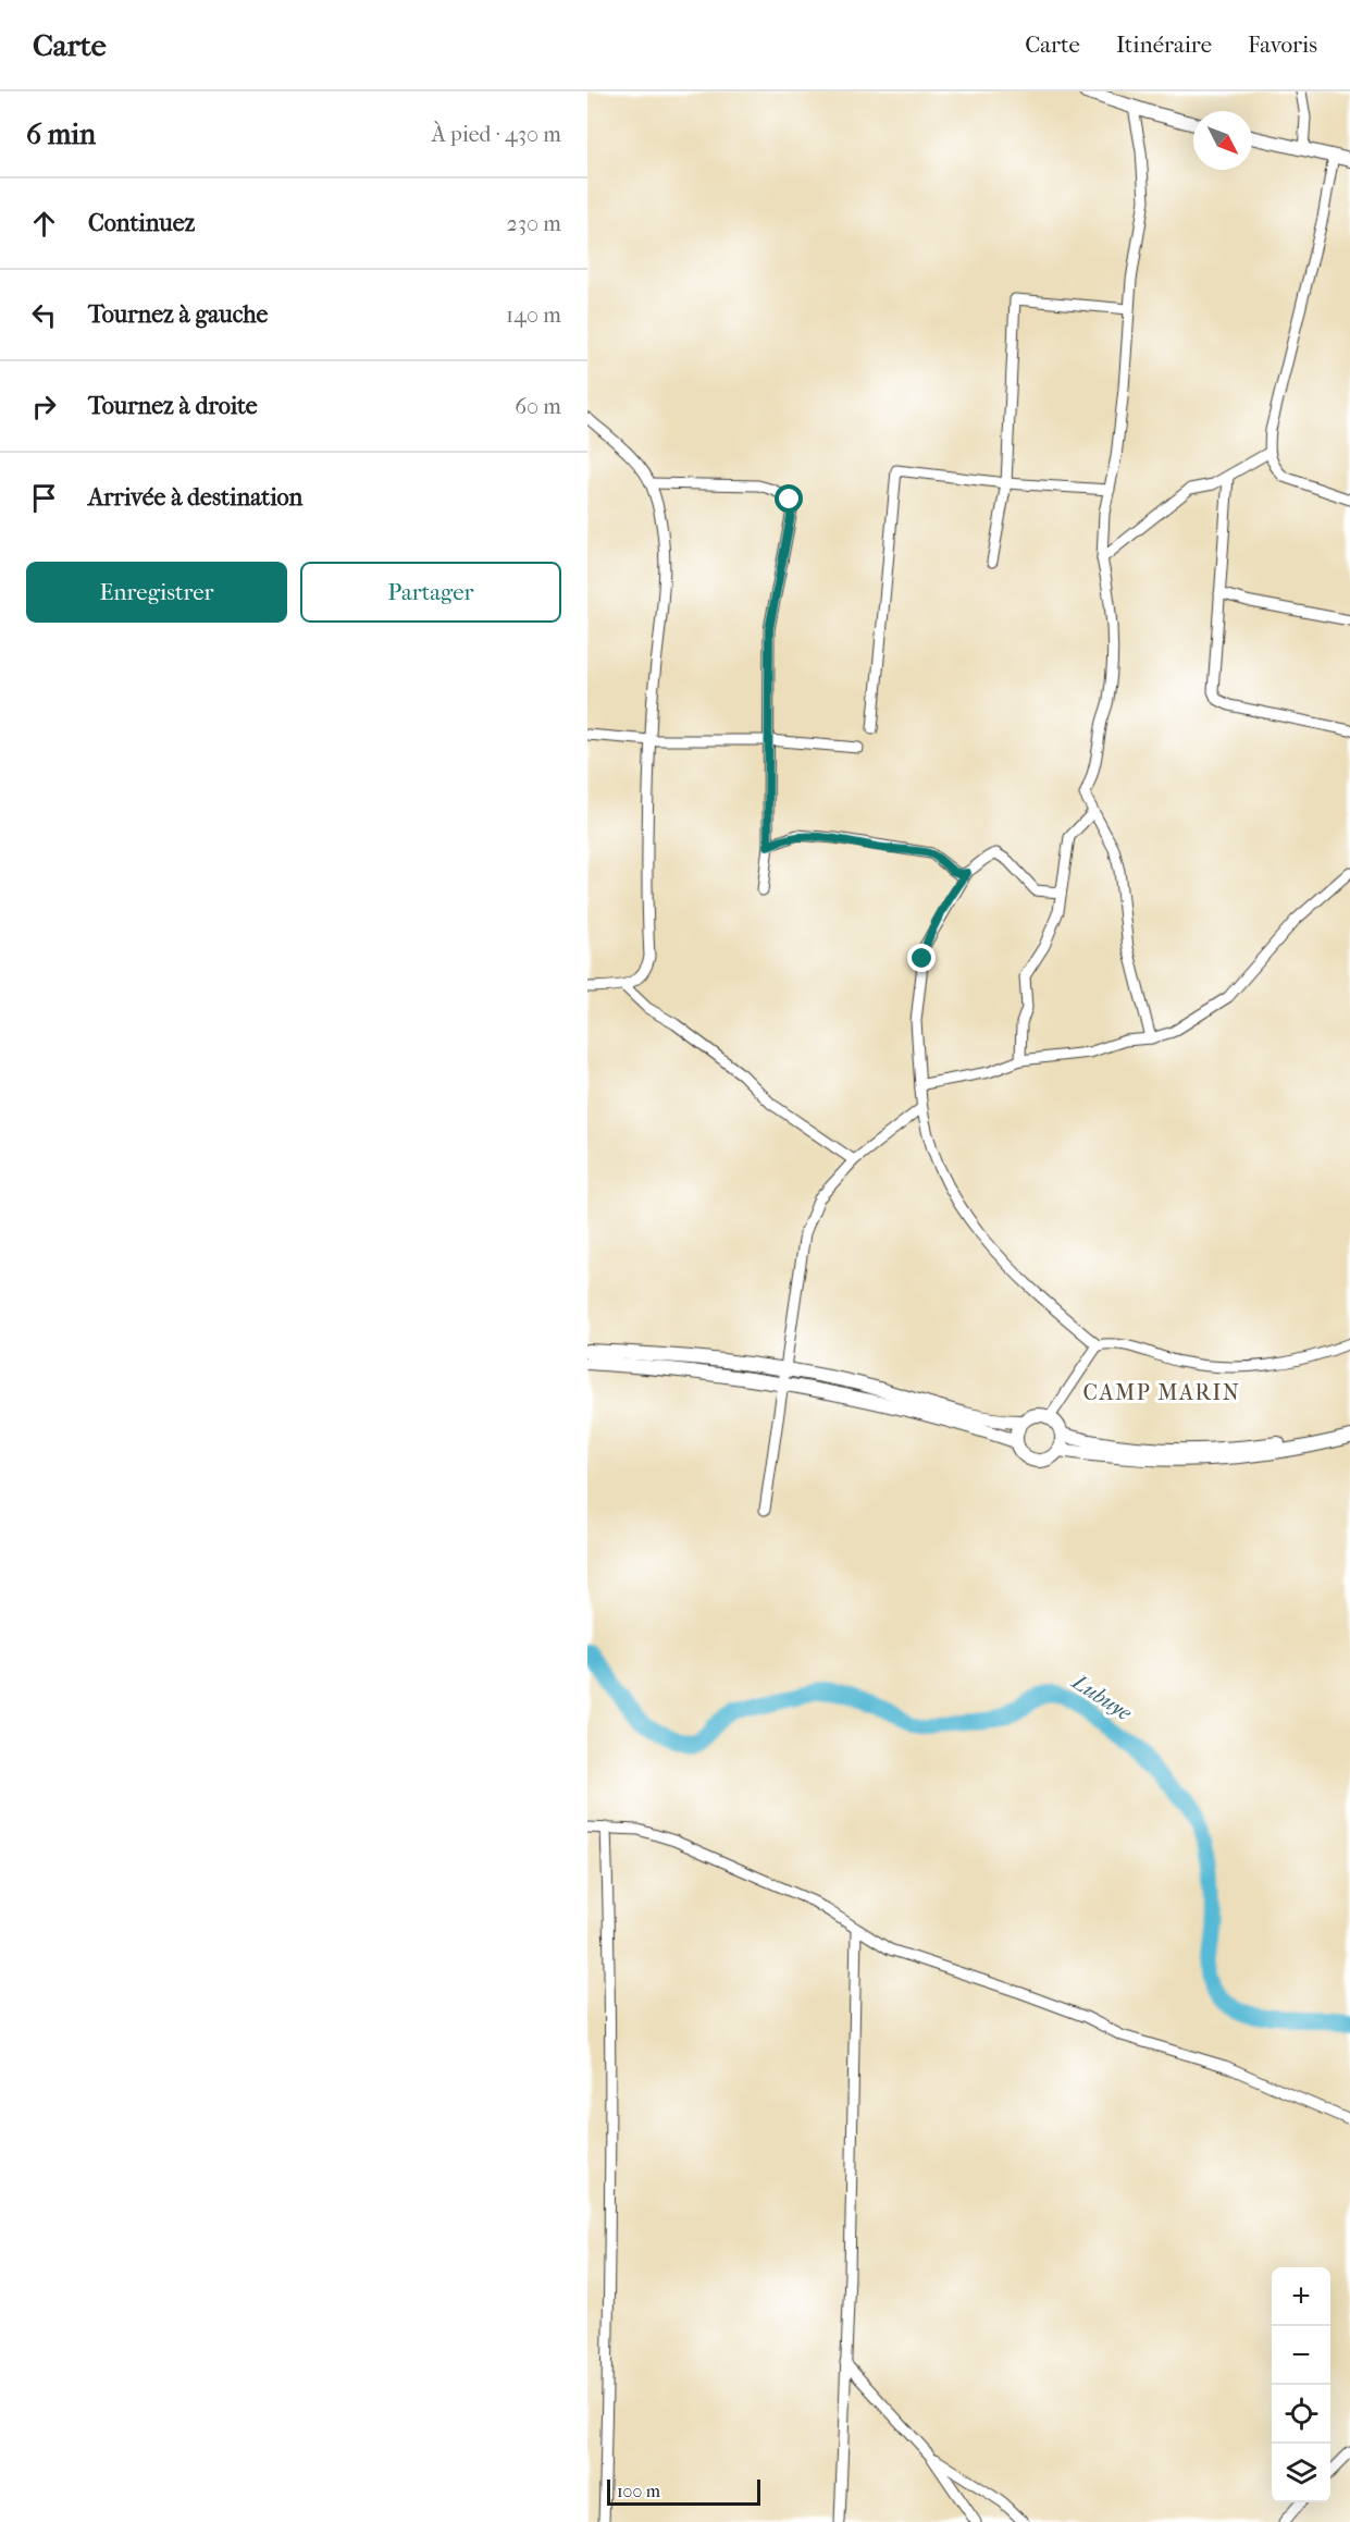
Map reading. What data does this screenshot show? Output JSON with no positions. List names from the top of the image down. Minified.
{"districts":["CAMP MARIN"],"water":["Lubuye"],"scale_bar":"100 m","north":"bottom right","page":{"header":"Carte","nav":["Carte","Itinéraire","Favoris"],"heading":["6 min","À pied · 430 m"],"list":[["Continuez","230 m"],["Tournez à gauche","140 m"],["Tournez à droite","60 m"],"Arrivée à destination"],"buttons":["Enregistrer","Partager"],"map_buttons":["+","−"],"scale":"100 m"}}
